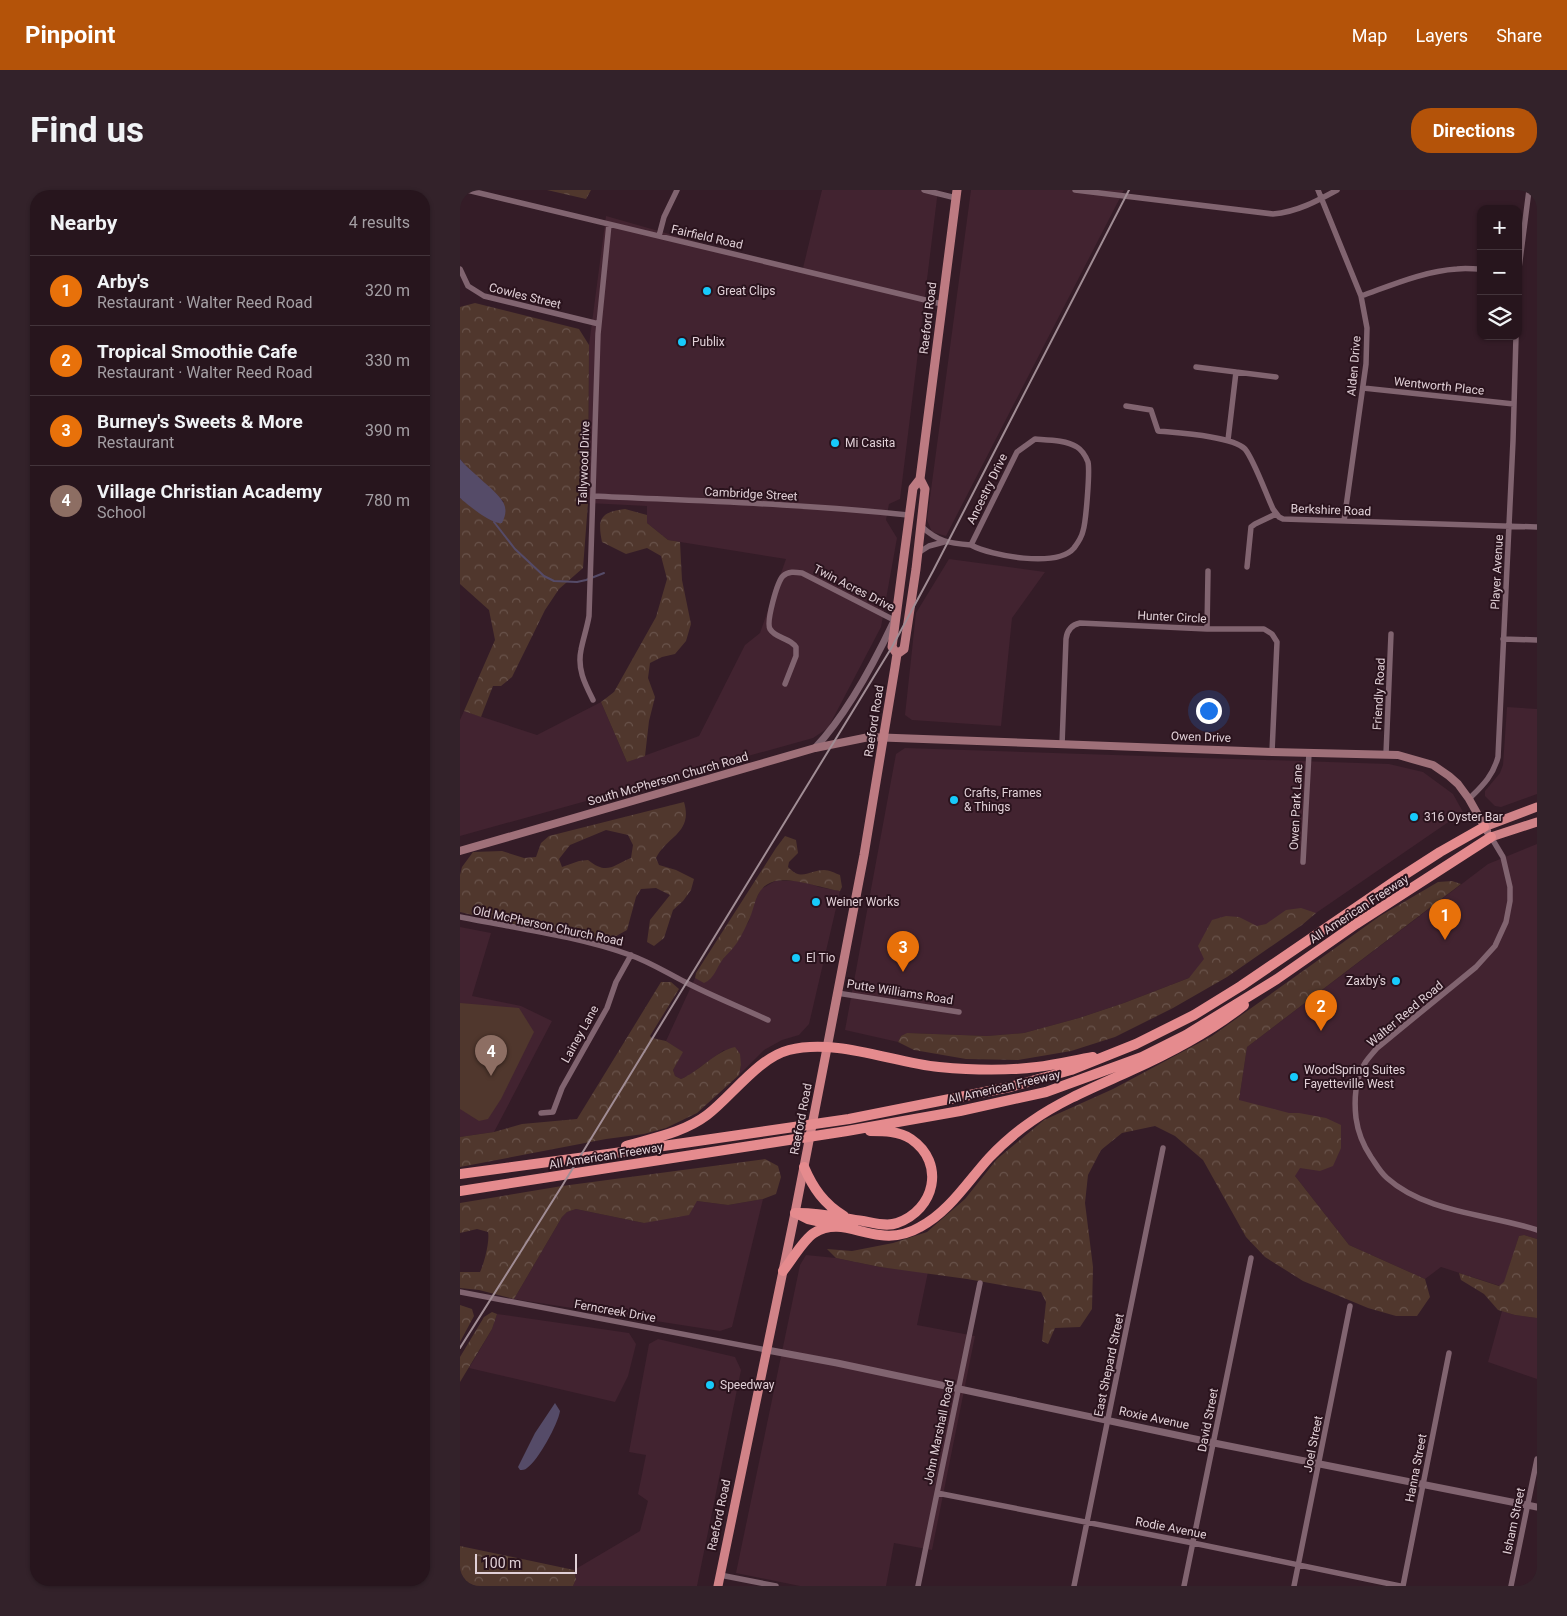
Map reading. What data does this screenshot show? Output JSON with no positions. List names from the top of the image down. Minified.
{"streets":{"highway":["Raeford Road","All American Freeway"],"main road":["Owen Drive","South McPherson Church Road"],"street":["Fairfield Road","Cowles Street","Alden Drive","Wentworth Place","Tallywood Drive","Ancestry Drive","Cambridge Street","Berkshire Road","Player Avenue","Twin Acres Drive","Hunter Circle","Friendly Road","Owen Park Lane","Old McPherson Church Road","Putte Williams Road","Walter Reed Road","Lainey Lane","Ferncreek Drive","East Shepard Street","Roxie Avenue","David Street","John Marshall Road","Joel Street","Hanna Street","Isham Street","Rodie Avenue"]},"crossings":[["Fairfield Road","Raeford Road"],["Fairfield Road","Tallywood Drive"],["Cowles Street","Tallywood Drive"],["Raeford Road","Ancestry Drive"],["Raeford Road","Cambridge Street"],["Raeford Road","Twin Acres Drive"],["Raeford Road","Owen Drive"],["Raeford Road","South McPherson Church Road"],["Raeford Road","Putte Williams Road"],["Raeford Road","Ferncreek Drive"],["Raeford Road","Roxie Avenue"],["Alden Drive","Wentworth Place"],["Alden Drive","Berkshire Road"],["Wentworth Place","Player Avenue"],["Tallywood Drive","Cambridge Street"],["Berkshire Road","Player Avenue"],["Player Avenue","Owen Drive"],["Hunter Circle","Owen Drive"],["Friendly Road","Owen Drive"],["Owen Drive","South McPherson Church Road"],["Owen Drive","Owen Park Lane"],["Owen Drive","All American Freeway"],["Owen Drive","Walter Reed Road"],["All American Freeway","Walter Reed Road"],["Old McPherson Church Road","Lainey Lane"],["Ferncreek Drive","Roxie Avenue"],["East Shepard Street","Roxie Avenue"],["East Shepard Street","Rodie Avenue"],["Roxie Avenue","David Street"],["Roxie Avenue","John Marshall Road"],["Roxie Avenue","Joel Street"],["Roxie Avenue","Hanna Street"],["Roxie Avenue","Isham Street"],["David Street","Rodie Avenue"],["John Marshall Road","Rodie Avenue"],["Joel Street","Rodie Avenue"],["Hanna Street","Rodie Avenue"]],"places":["Great Clips","Publix","Mi Casita","Crafts, Frames & Things","316 Oyster Bar","Weiner Works","El Tio","Zaxby's","WoodSpring Suites Fayetteville West","Speedway"],"scale_bar":"100 m","page":{"header":"Pinpoint","nav":["Map","Layers","Share"],"buttons":"Directions","title":"Find us","heading":["Nearby","4 results"],"map_buttons":["+","−"],"list":[{"mark":"1","name":"Arby's","note":"Restaurant · Walter Reed Road","value":"320 m"},{"mark":"2","name":"Tropical Smoothie Cafe","note":"Restaurant · Walter Reed Road","value":"330 m"},{"mark":"3","name":"Burney's Sweets & More","note":"Restaurant","value":"390 m"},{"mark":"4","name":"Village Christian Academy","note":"School","value":"780 m"}],"pins":["1","3","2","4"],"scale":"100 m"}}
